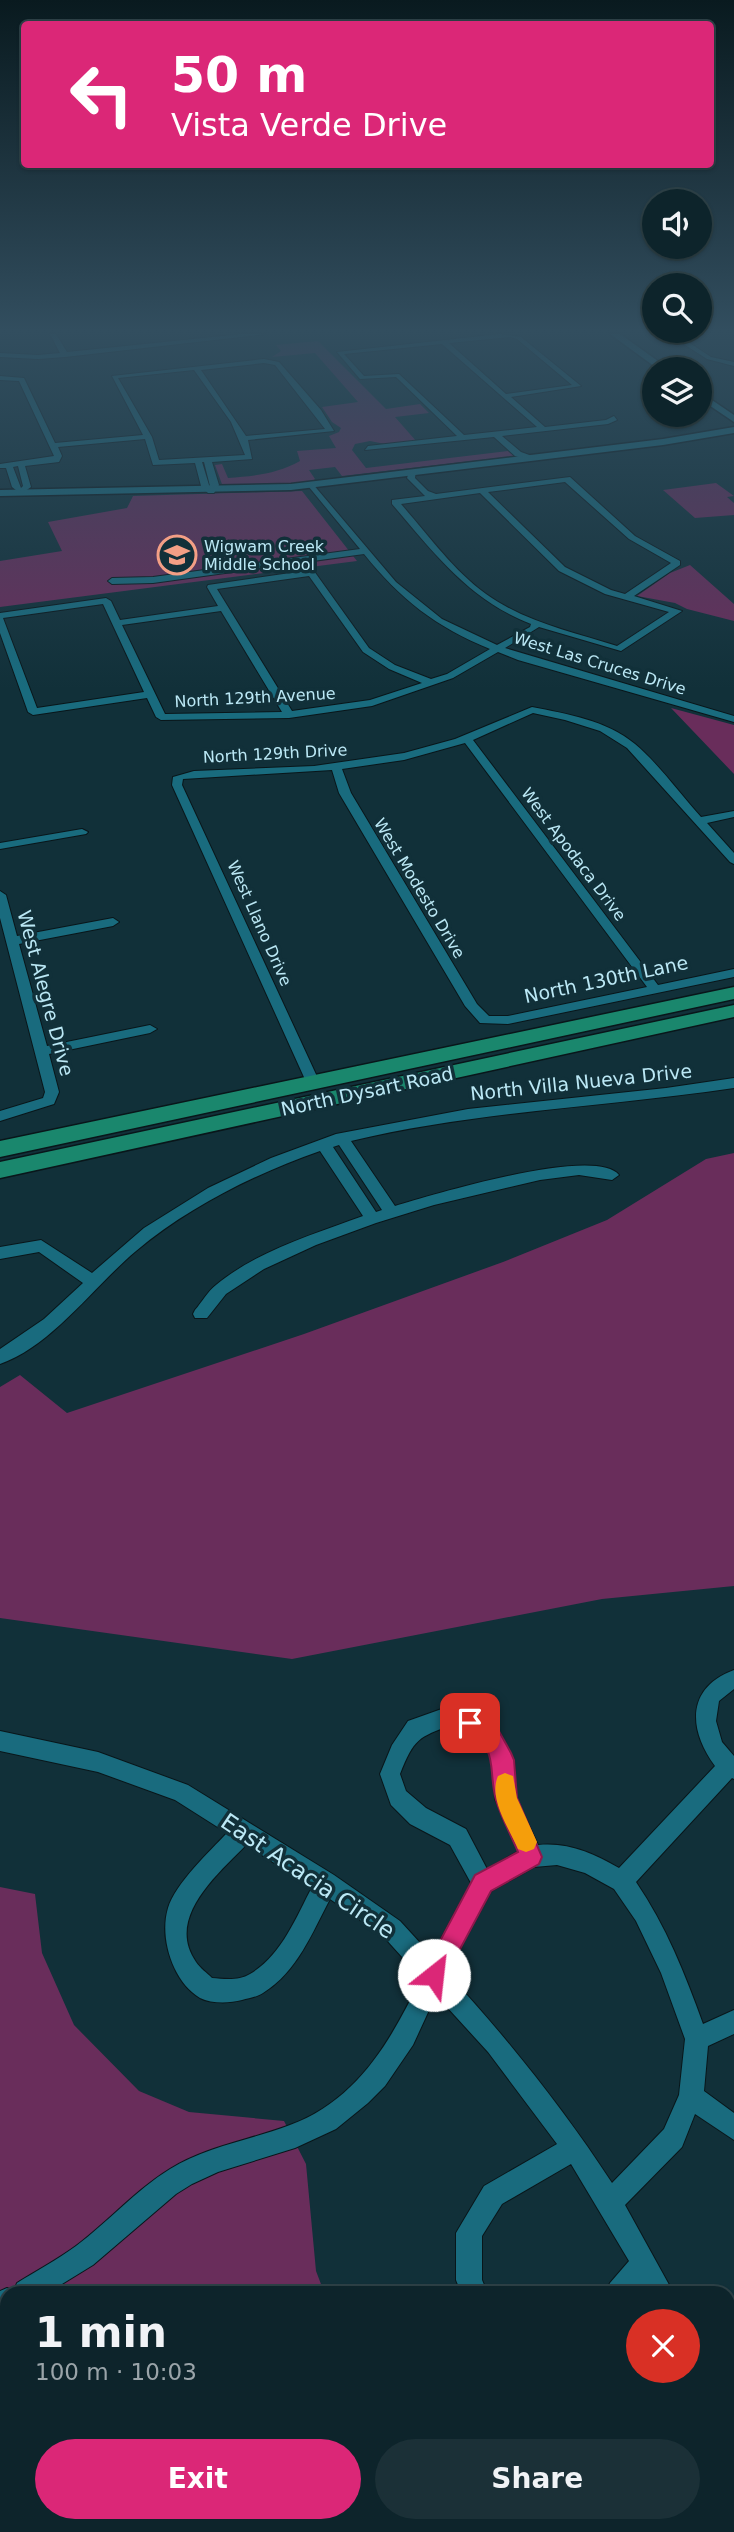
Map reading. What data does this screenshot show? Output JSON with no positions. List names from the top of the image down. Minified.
{"streets":{"main road":["North Dysart Road"],"street":["West Las Cruces Drive","North 129th Avenue","North 129th Drive","West Apodaca Drive","West Modesto Drive","West Llano Drive","North 130th Lane","West Alegre Drive","North Villa Nueva Drive","East Acacia Circle"]},"crossings":[["West Las Cruces Drive","North 129th Avenue"],["North 129th Drive","West Apodaca Drive"],["North 129th Drive","West Modesto Drive"],["North 129th Drive","West Llano Drive"],["West Apodaca Drive","North 130th Lane"],["West Modesto Drive","North 130th Lane"],["West Llano Drive","North Dysart Road"]],"places":{"school or university":["Wigwam Creek Middle School"]},"page":{"turn":["50 m","Vista Verde Drive"],"heading":["1 min","100 m · 10:03"],"buttons":["Exit","Share"]}}
